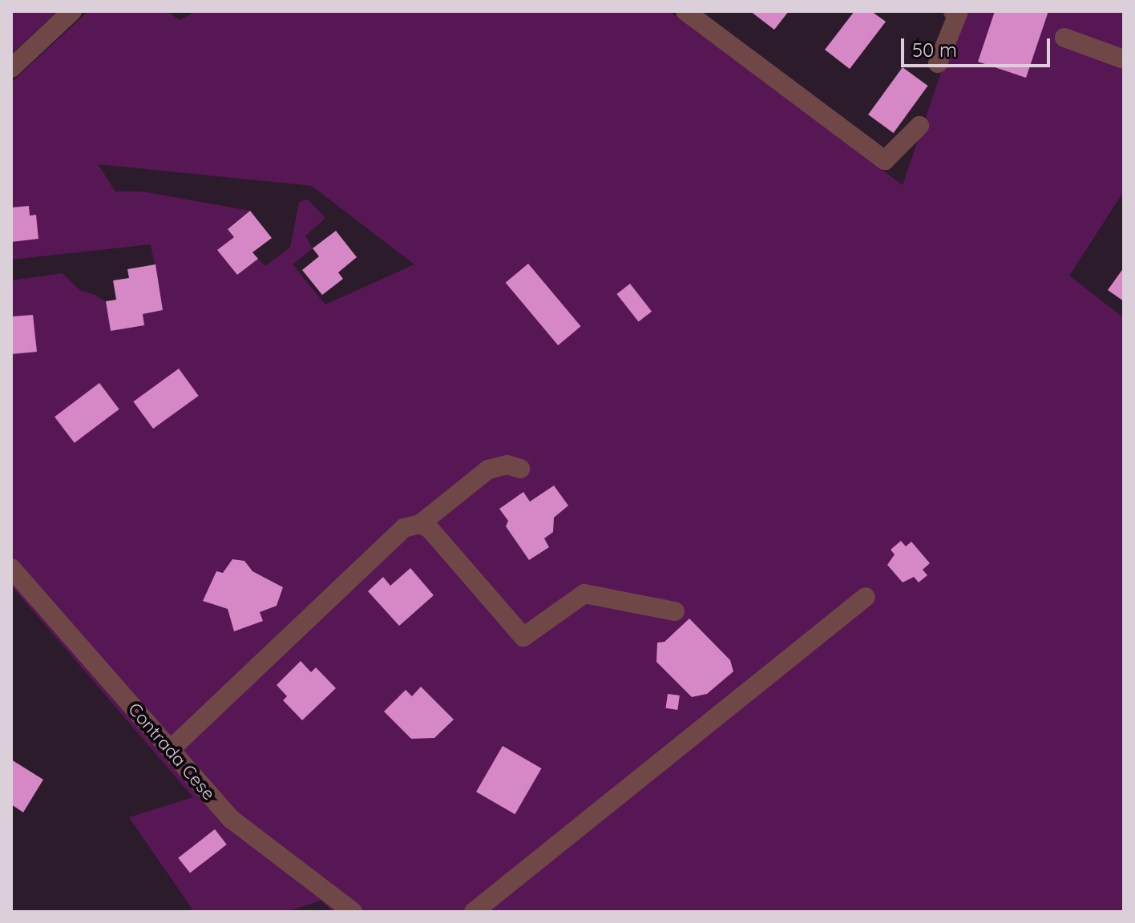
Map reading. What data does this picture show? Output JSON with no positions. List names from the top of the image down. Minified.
{"streets":{"street":["Contrada Cese"]},"scale_bar":"50 m"}
